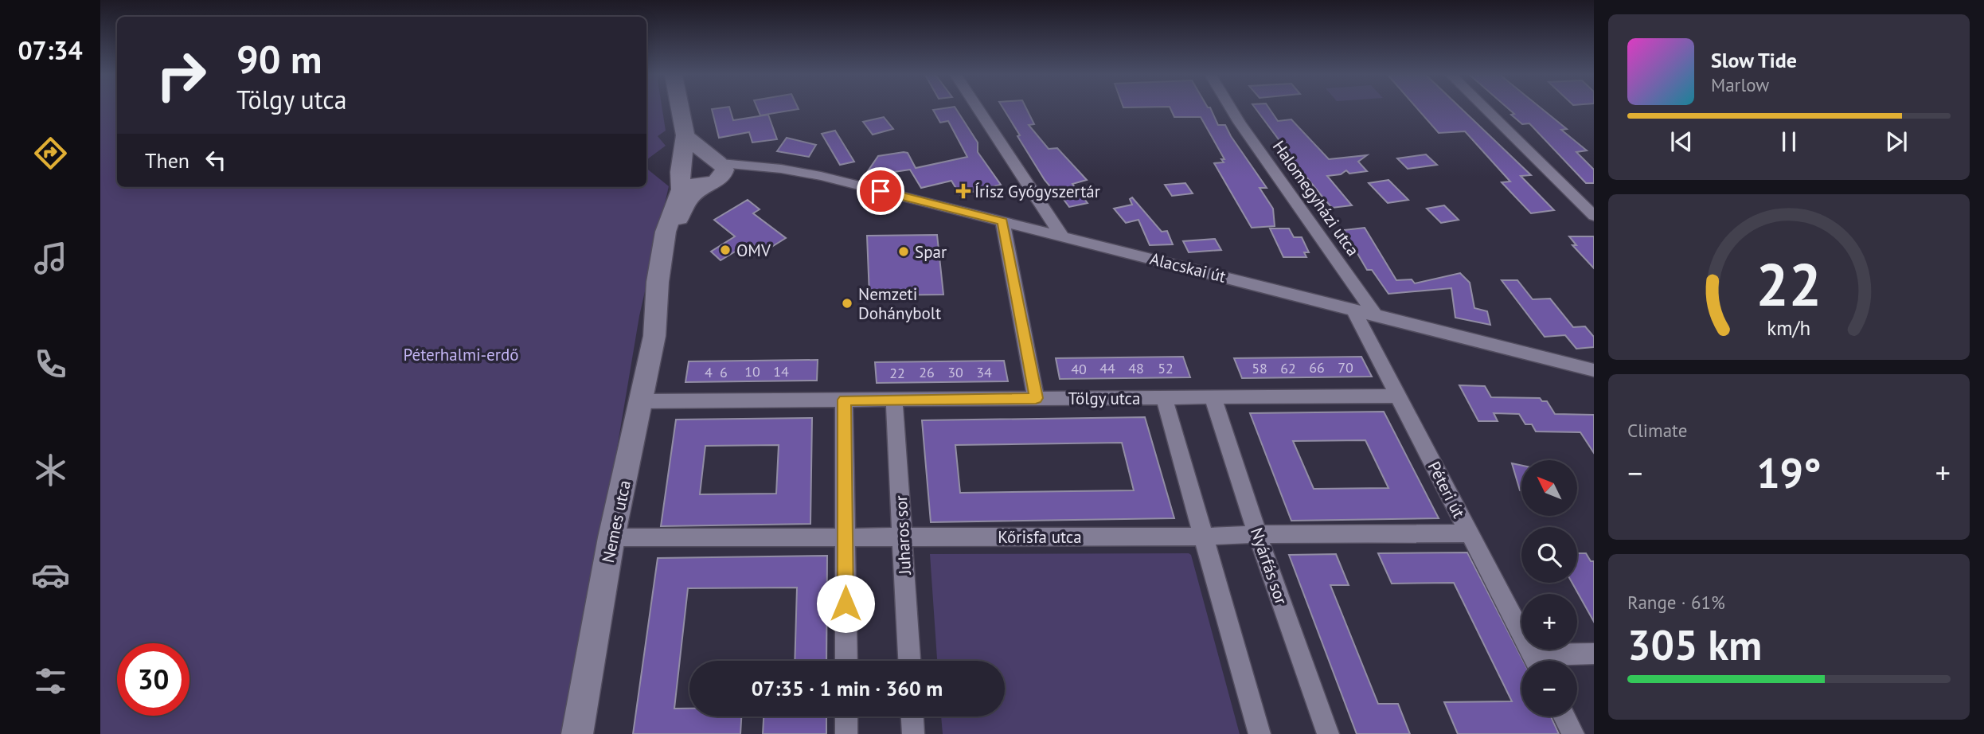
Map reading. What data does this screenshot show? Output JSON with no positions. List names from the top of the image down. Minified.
{"streets":{"street":["Halomegyházi utca","Alacskai út","Tölgy utca","Péteri út","Nemes utca","Juharos sor","Kőrisfa utca","Nyárfás sor"]},"crossings":[["Halomegyházi utca","Alacskai út"],["Alacskai út","Péteri út"],["Alacskai út","Nemes utca"],["Tölgy utca","Péteri út"],["Tölgy utca","Nemes utca"],["Tölgy utca","Juharos sor"],["Tölgy utca","Nyárfás sor"],["Péteri út","Kőrisfa utca"],["Nemes utca","Kőrisfa utca"],["Juharos sor","Kőrisfa utca"],["Kőrisfa utca","Nyárfás sor"]],"parks":["Péterhalmi-erdő"],"places":{"health":["Írisz Gyógyszertár"],"other":["OMV","Spar","Nemzeti Dohánybolt"]},"house_numbers":["66","70","44","48","52","58","62","40","10","14","4","6","26","30","34","22"],"north":"top left","page":{"tabs":"07:34","turn":["90 m","Tölgy utca"],"song":["Slow Tide","Marlow"],"then":"Then","tile":["Climate",["Range · 61%","305 km"]],"heat":["−","19°","+"],"map_buttons":["+","−"],"limit":"30","trip":"07:35 · 1 min · 360 m","gauge":["22","km/h"]}}
